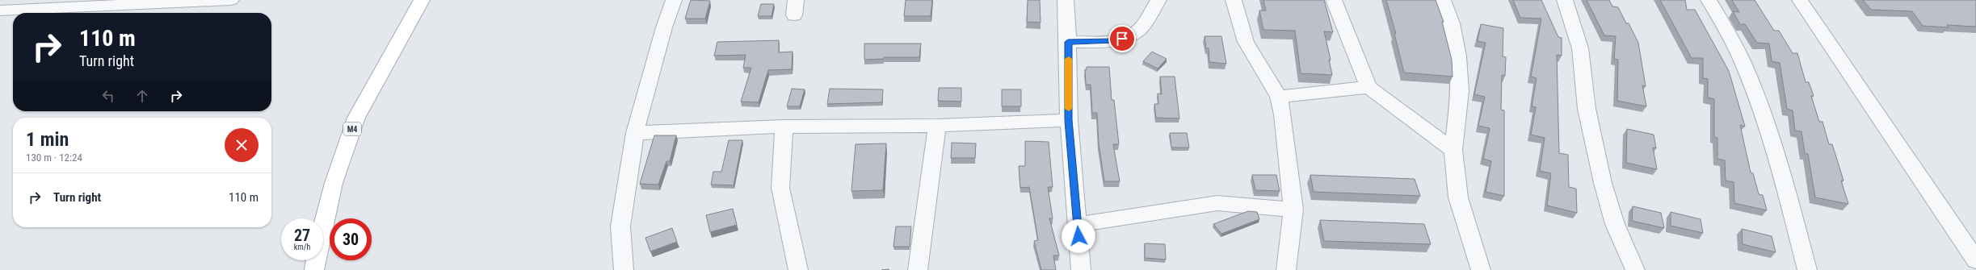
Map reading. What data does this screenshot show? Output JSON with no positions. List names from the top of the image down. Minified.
{"streets":{"main road":["M4"]},"page":{"turn":["110 m","Turn right"],"heading":["1 min","130 m · 12:24"],"list":[{"name":"Turn right","value":"110 m"}],"speed":"27 km/h","limit":"30"}}
